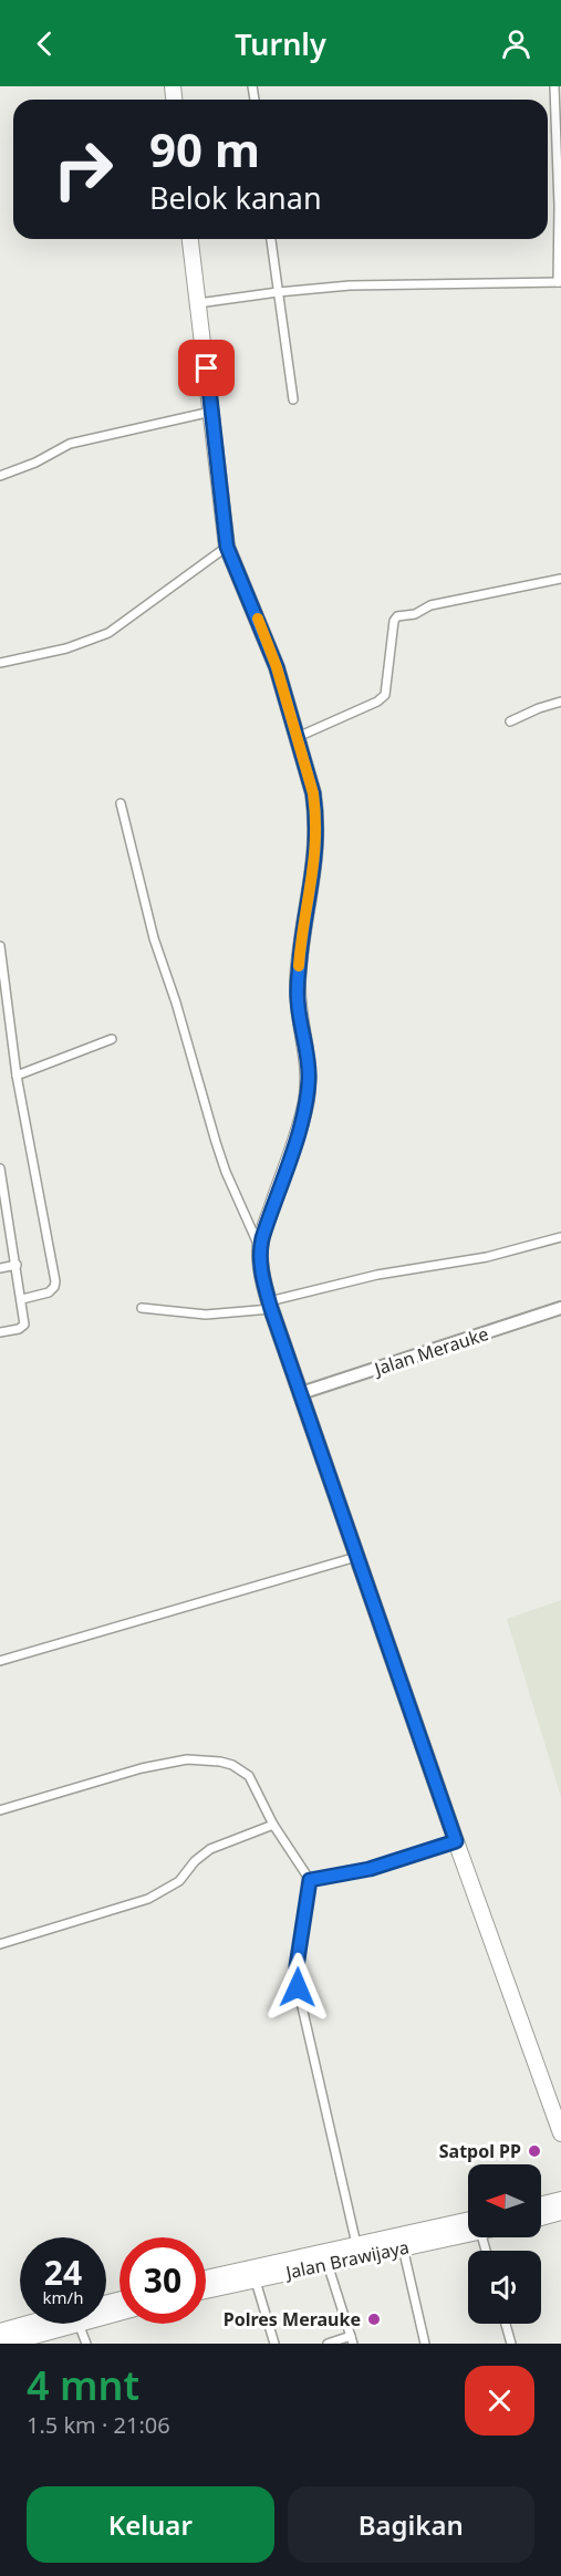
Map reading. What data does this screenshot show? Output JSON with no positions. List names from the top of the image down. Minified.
{"streets":{"highway":["Jalan Brawijaya"],"street":["Jalan Merauke"]},"places":["Satpol PP","Polres Merauke"],"north":"left","page":{"header":"Turnly","turn":["90 m","Belok kanan"],"speed":"24 km/h","limit":"30","heading":["4 mnt","1.5 km · 21:06"],"buttons":["Keluar","Bagikan"]}}
